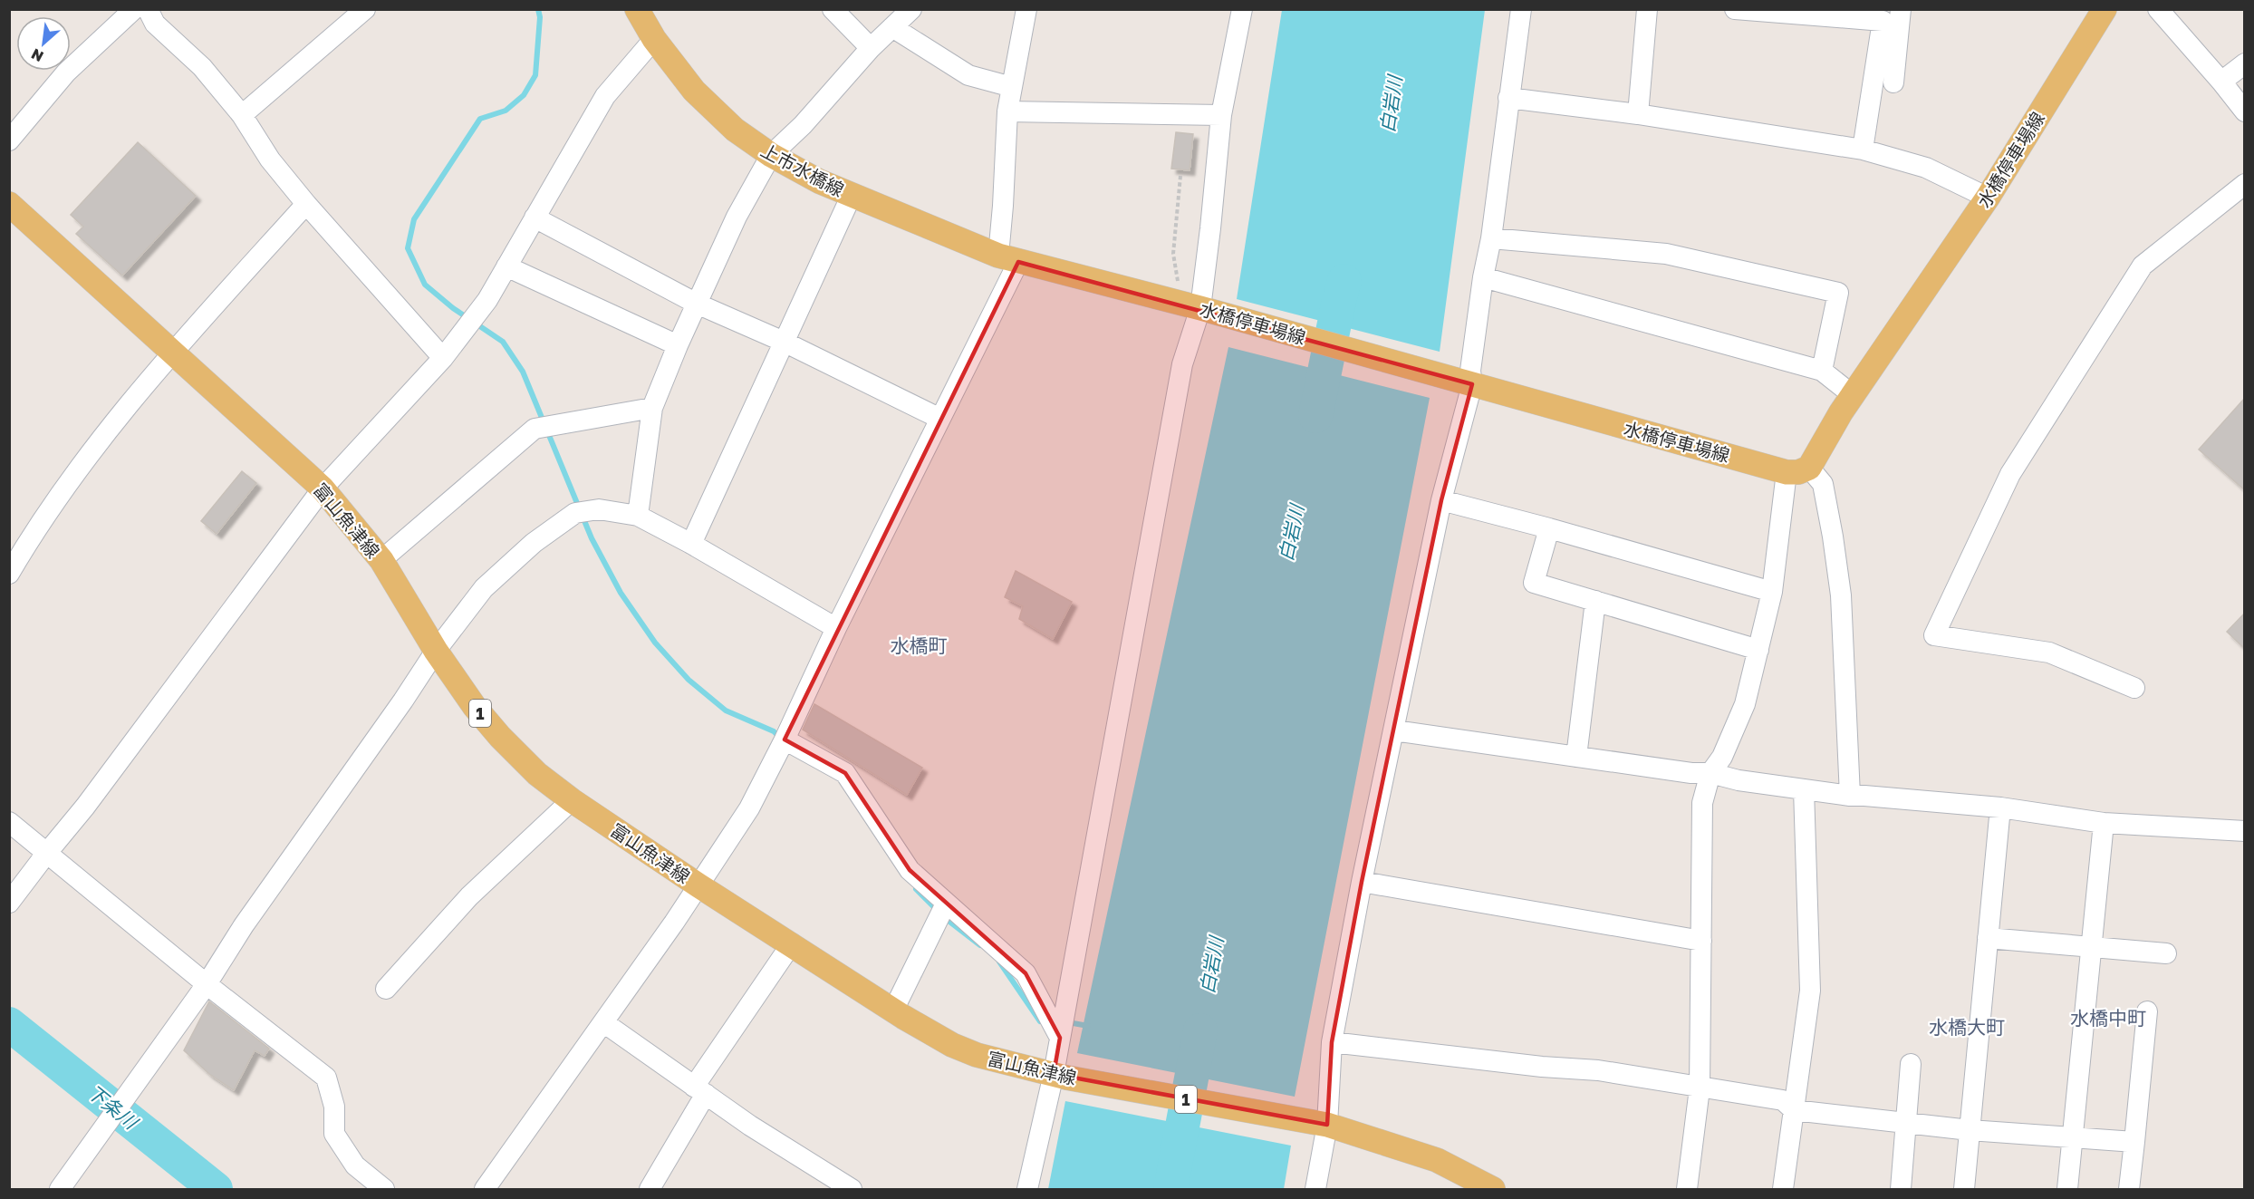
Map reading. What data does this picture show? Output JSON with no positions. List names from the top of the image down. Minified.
{"streets":{"main road":["水橋停車場線","上市水橋線","富山魚津線","1"]},"crossings":[["水橋停車場線","上市水橋線"]],"districts":["水橋町","水橋中町","水橋大町"],"water":["白岩川","下条川"],"north":"bottom left"}
